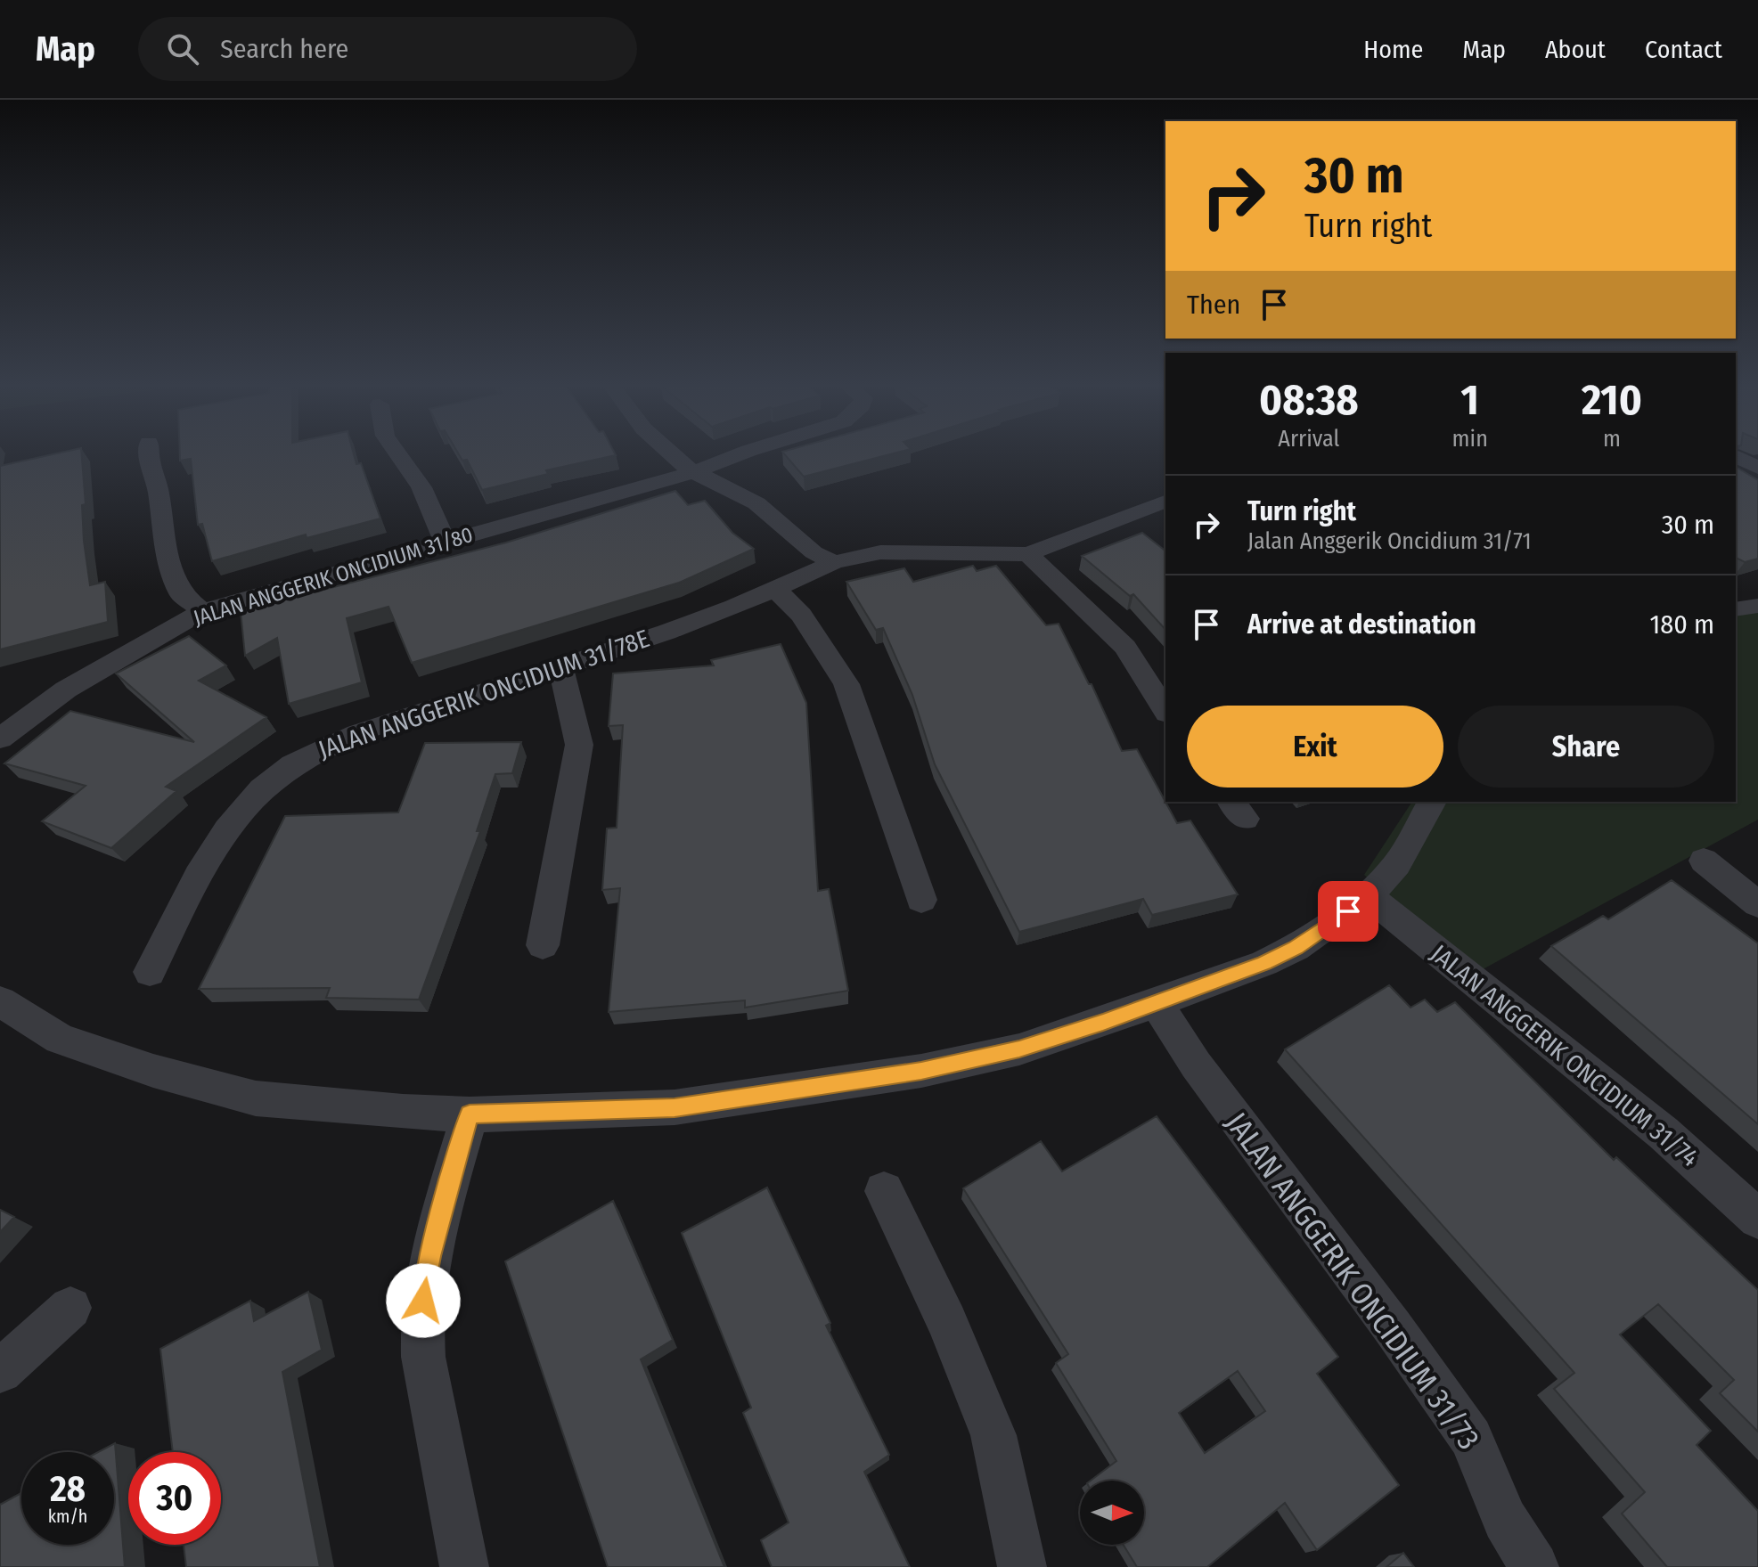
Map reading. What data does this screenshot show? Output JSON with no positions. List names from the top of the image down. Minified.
{"streets":{"street":["JALAN ANGGERIK ONCIDIUM 31/80","JALAN ANGGERIK ONCIDIUM 31/78E","JALAN ANGGERIK ONCIDIUM 31/74","JALAN ANGGERIK ONCIDIUM 31/73"]},"north":"right","page":{"header":"Map","search":"Search here","nav":["Home","Map","About","Contact"],"turn":["30 m","Turn right"],"then":"Then","eta":["08:38","Arrival","1","min","210","m"],"list":[{"name":"Turn right","note":"Jalan Anggerik Oncidium 31/71","value":"30 m"},{"name":"Arrive at destination","value":"180 m"}],"buttons":["Exit","Share"],"speed":"28 km/h","limit":"30"}}
